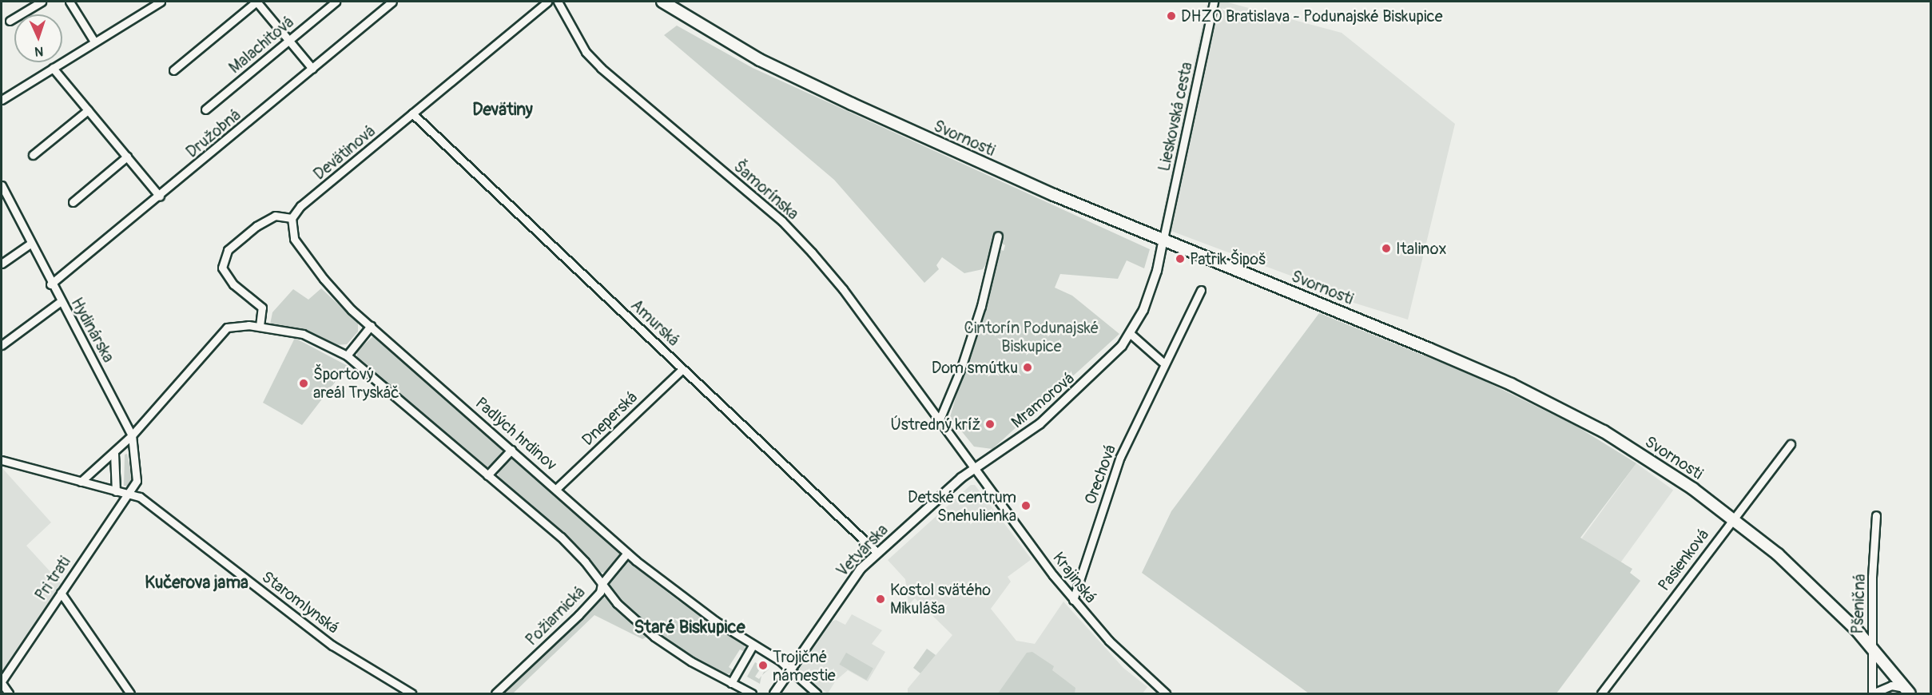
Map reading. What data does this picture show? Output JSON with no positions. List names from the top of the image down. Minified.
{"streets":{"main road":["Svornosti"],"street":["Malachitová","Lieskovská cesta","Družobná","Devätinová","Šamorínska","Amurská","Hydinárska","Mramorová","Dneperská","Padlých hrdinov","Orechová","Vetvárska","Pasienková","Krajinská","Pri trati","Staromlynská","Pšeničná","Požiarnická"]},"crossings":[["Lieskovská cesta","Svornosti"],["Lieskovská cesta","Mramorová"],["Družobná","Hydinárska"],["Svornosti","Mramorová"],["Svornosti","Pasienková"],["Svornosti","Pšeničná"],["Devätinová","Amurská"],["Devätinová","Padlých hrdinov"],["Šamorínska","Mramorová"],["Šamorínska","Vetvárska"],["Šamorínska","Krajinská"],["Amurská","Dneperská"],["Amurská","Vetvárska"],["Hydinárska","Pri trati"],["Hydinárska","Staromlynská"],["Mramorová","Vetvárska"],["Mramorová","Krajinská"],["Dneperská","Padlých hrdinov"],["Padlých hrdinov","Požiarnická"],["Orechová","Krajinská"],["Vetvárska","Krajinská"],["Pri trati","Staromlynská"]],"districts":["Devätiny","Kučerova jama","Staré Biskupice"],"parks":["Cintorín Podunajské Biskupice"],"places":["DHZO Bratislava - Podunajské Biskupice","Italinox","Patrik Šipoš","Dom smútku","Športový areál Tryskáč","Ústredný kríž","Detské centrum Snehulienka","Kostol svätého Mikuláša","Trojičné námestie"],"north":"bottom"}
